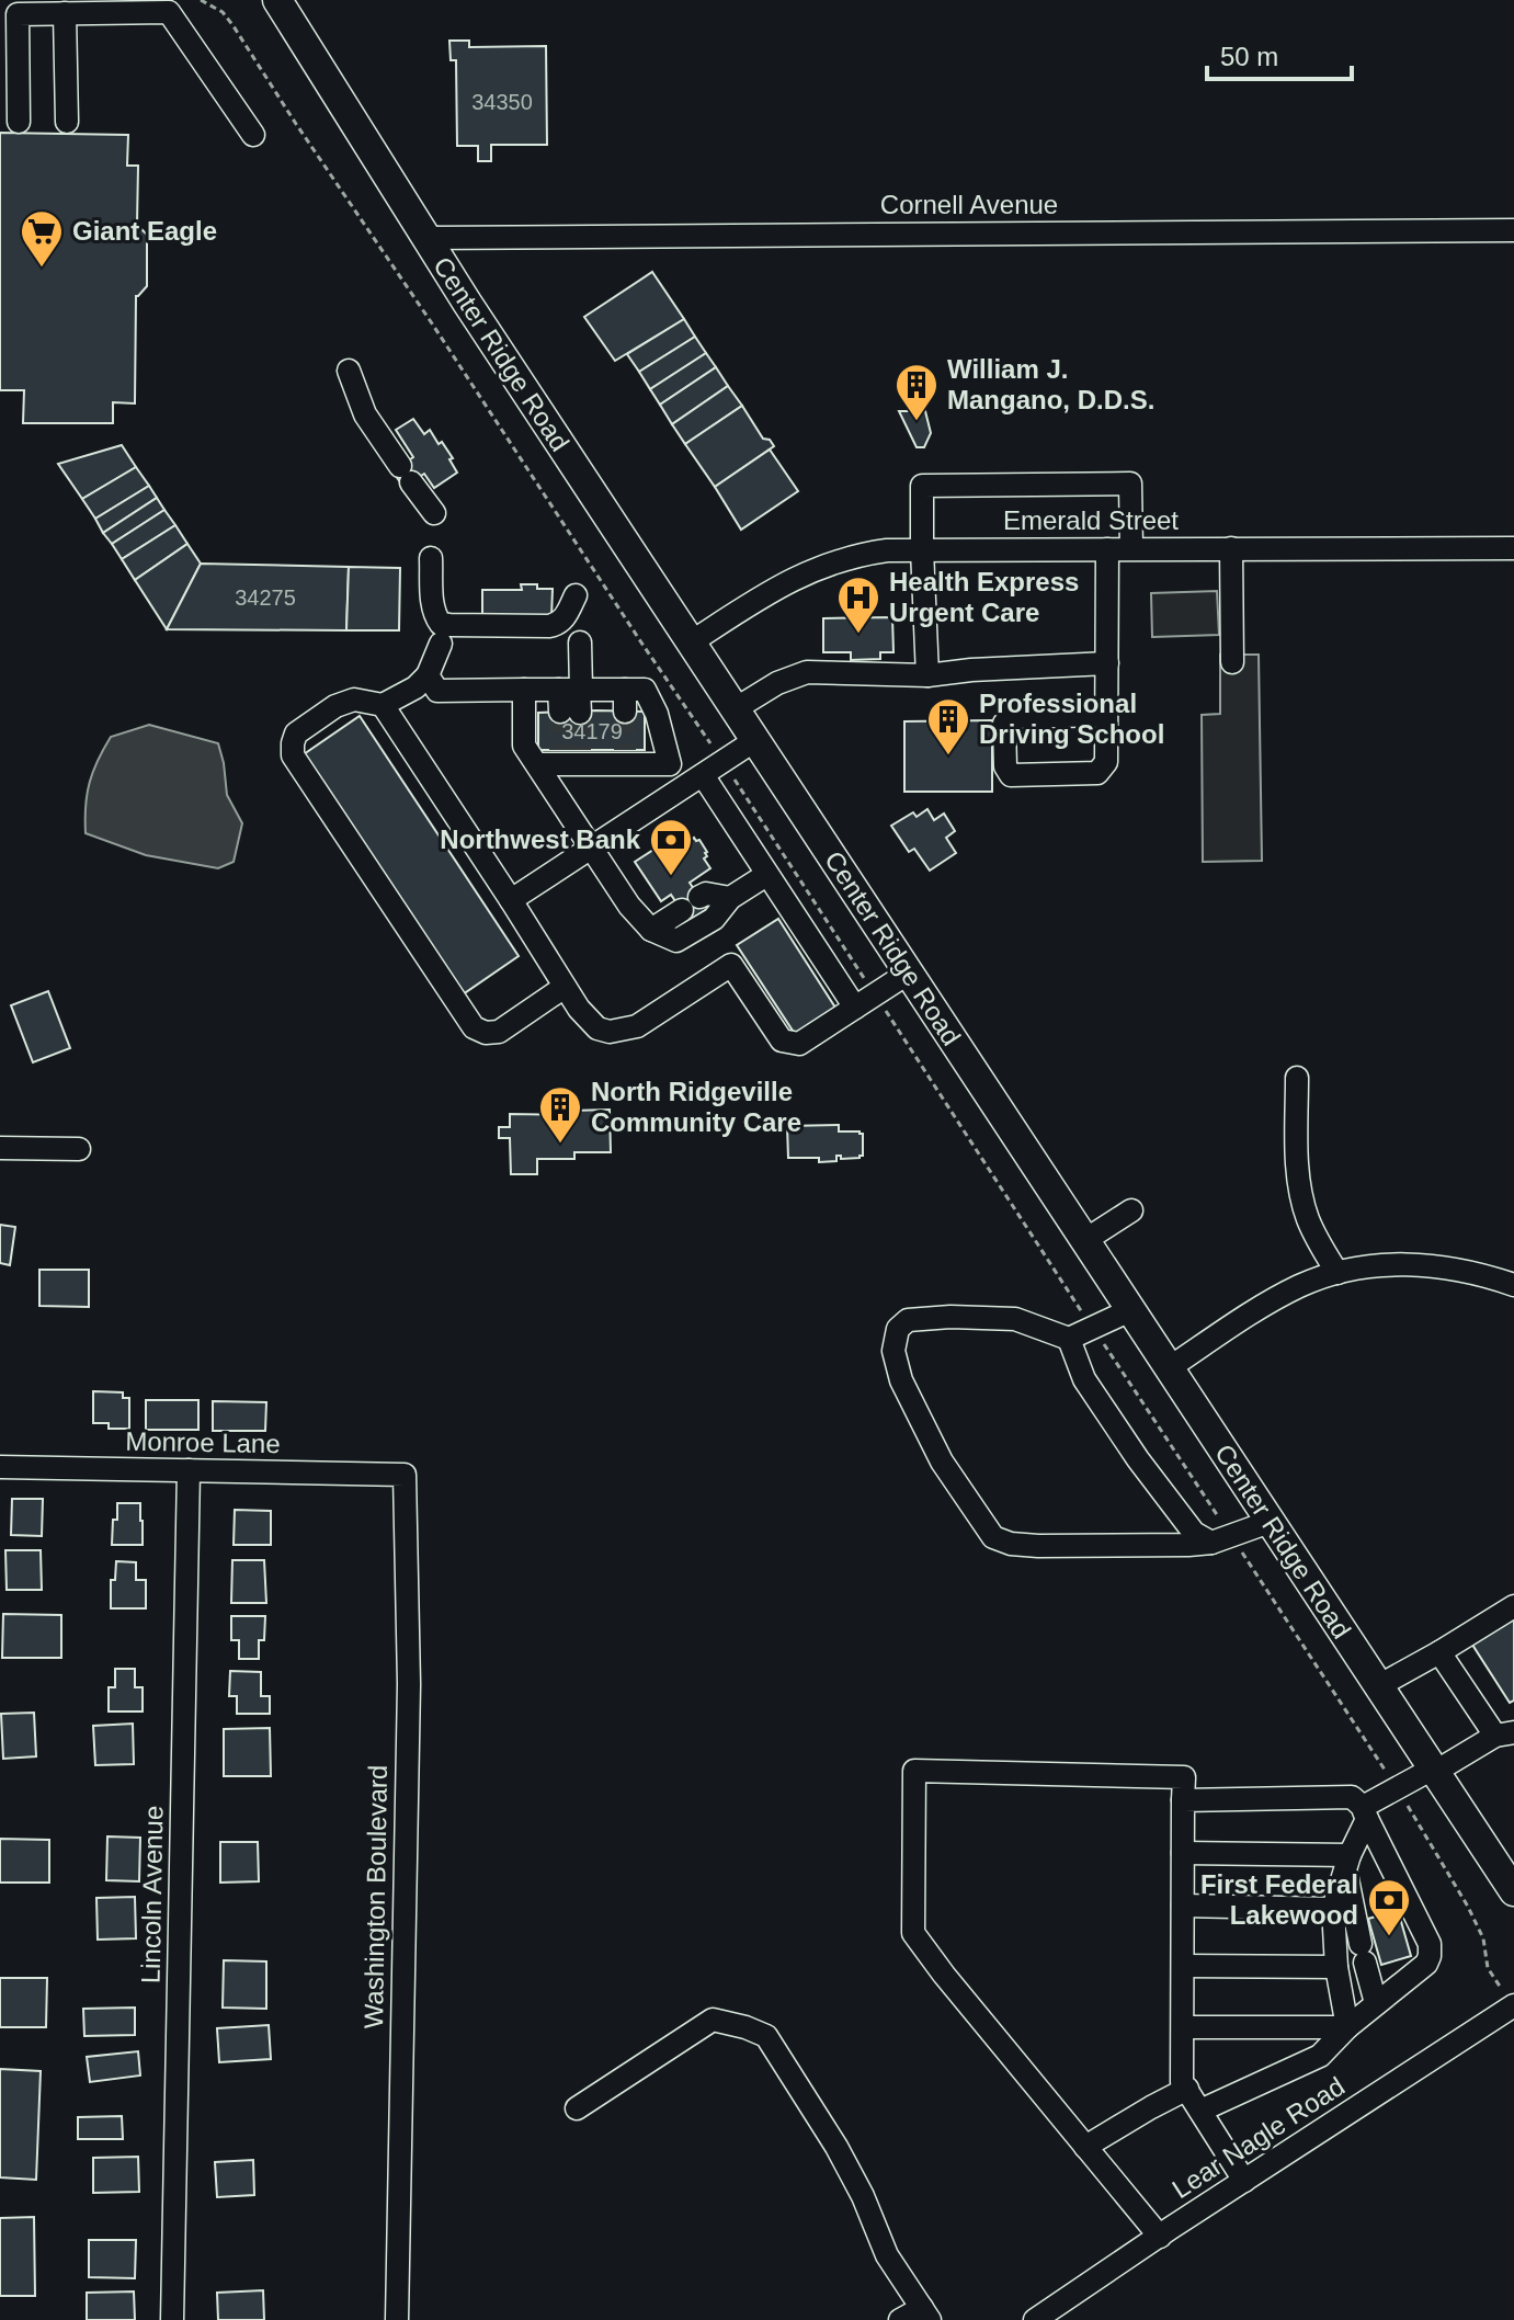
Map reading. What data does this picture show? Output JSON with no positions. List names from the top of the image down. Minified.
{"streets":{"main road":["Center Ridge Road"],"street":["Cornell Avenue","Emerald Street","Monroe Lane","Lincoln Avenue","Washington Boulevard","Lear Nagle Road"]},"crossings":[["Cornell Avenue","Center Ridge Road"],["Center Ridge Road","Emerald Street"],["Monroe Lane","Lincoln Avenue"],["Monroe Lane","Washington Boulevard"]],"places":{"supermarket":["Giant Eagle"],"building":["William J. Mangano, D.D.S.","Professional Driving School","North Ridgeville Community Care"],"hospital":["Health Express Urgent Care"],"bank":["Northwest Bank","First Federal Lakewood"]},"house_numbers":["34350","34275","34179"],"scale_bar":"50 m"}
